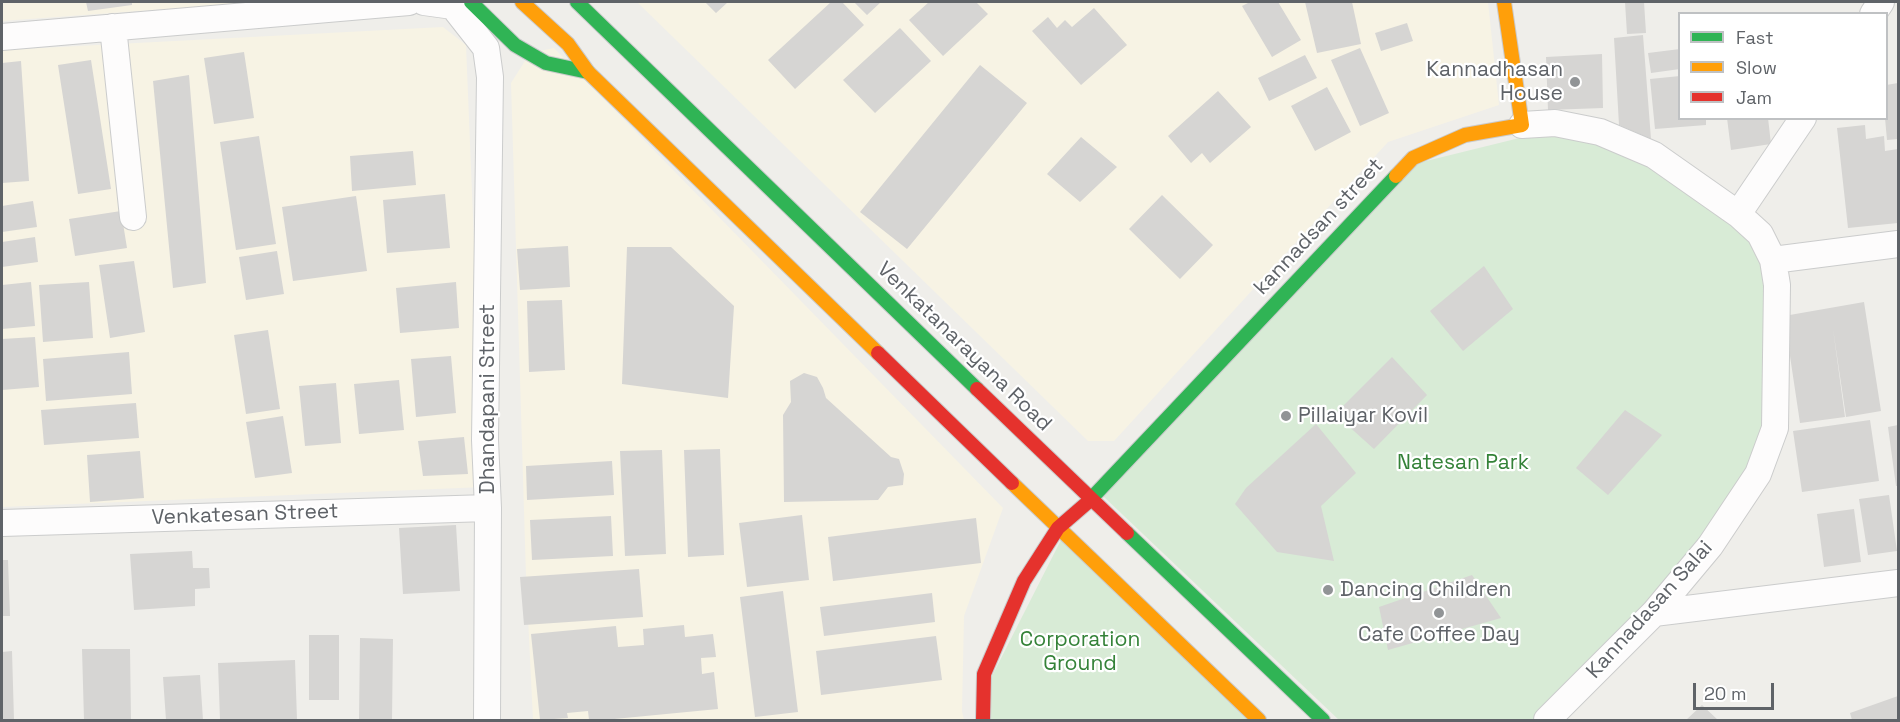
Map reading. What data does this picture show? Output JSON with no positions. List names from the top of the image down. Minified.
{"streets":{"main road":["kannadsan street","Venkatanarayana Road"],"street":["Dhandapani Street","Venkatesan Street","Kannadasan Salai"]},"crossings":[["kannadsan street","Venkatanarayana Road"],["kannadsan street","Kannadasan Salai"],["Dhandapani Street","Venkatesan Street"]],"parks":["Natesan Park","Corporation Ground"],"places":["Kannadhasan House","Pillaiyar Kovil","Dancing Children","Cafe Coffee Day"],"legend":["Fast","Slow","Jam"],"scale_bar":"20 m"}
